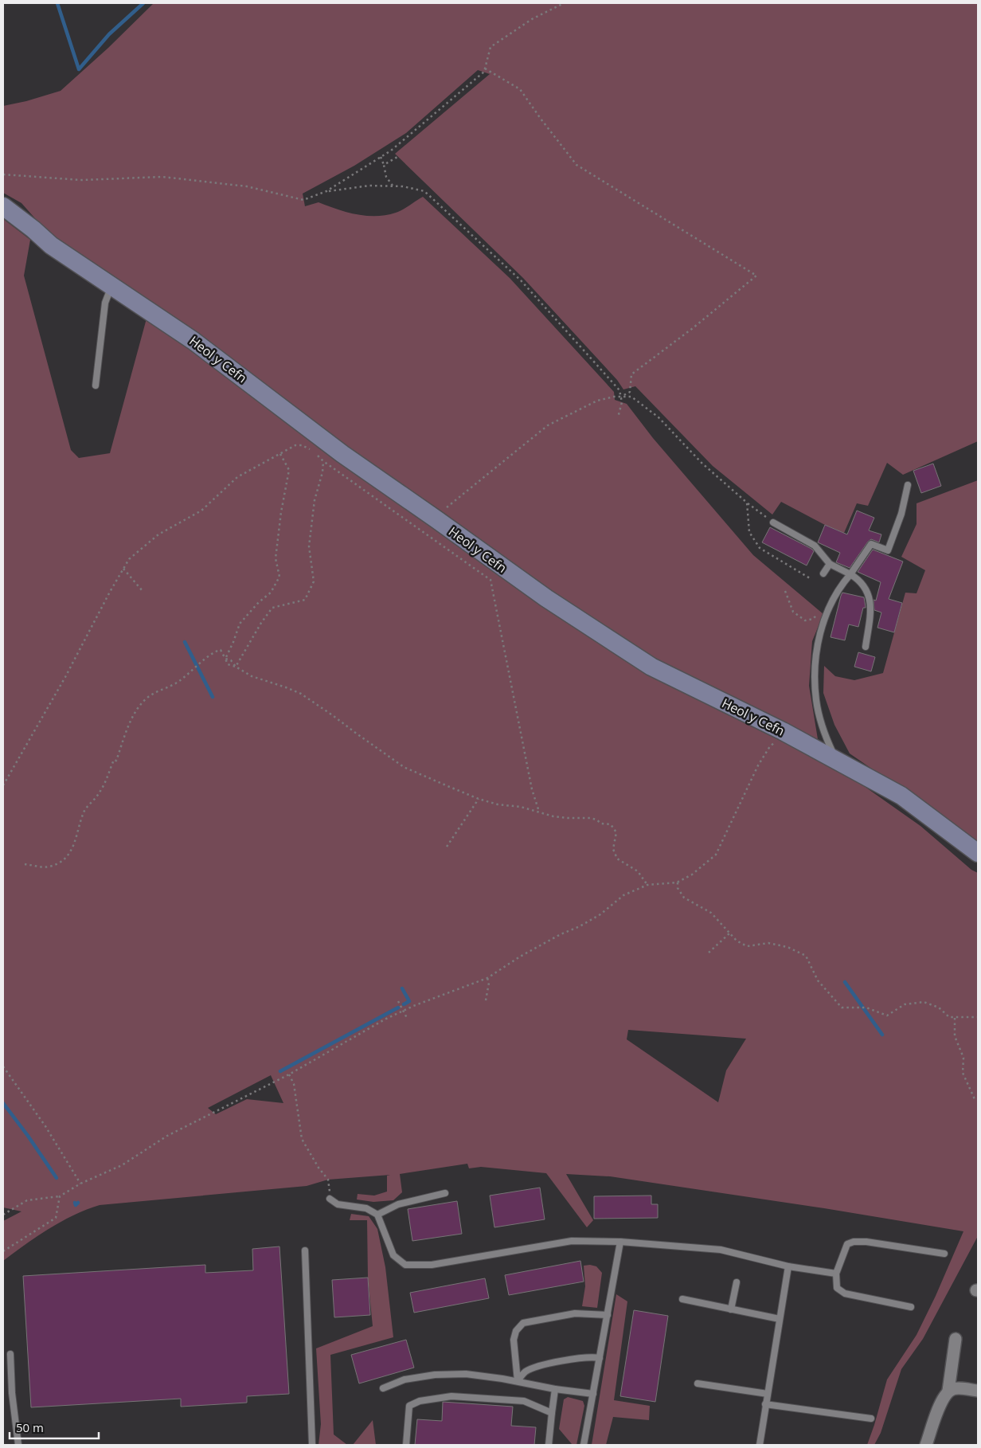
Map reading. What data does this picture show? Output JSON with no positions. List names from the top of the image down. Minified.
{"streets":{"street":["Heol y Cefn"]},"scale_bar":"50 m"}
